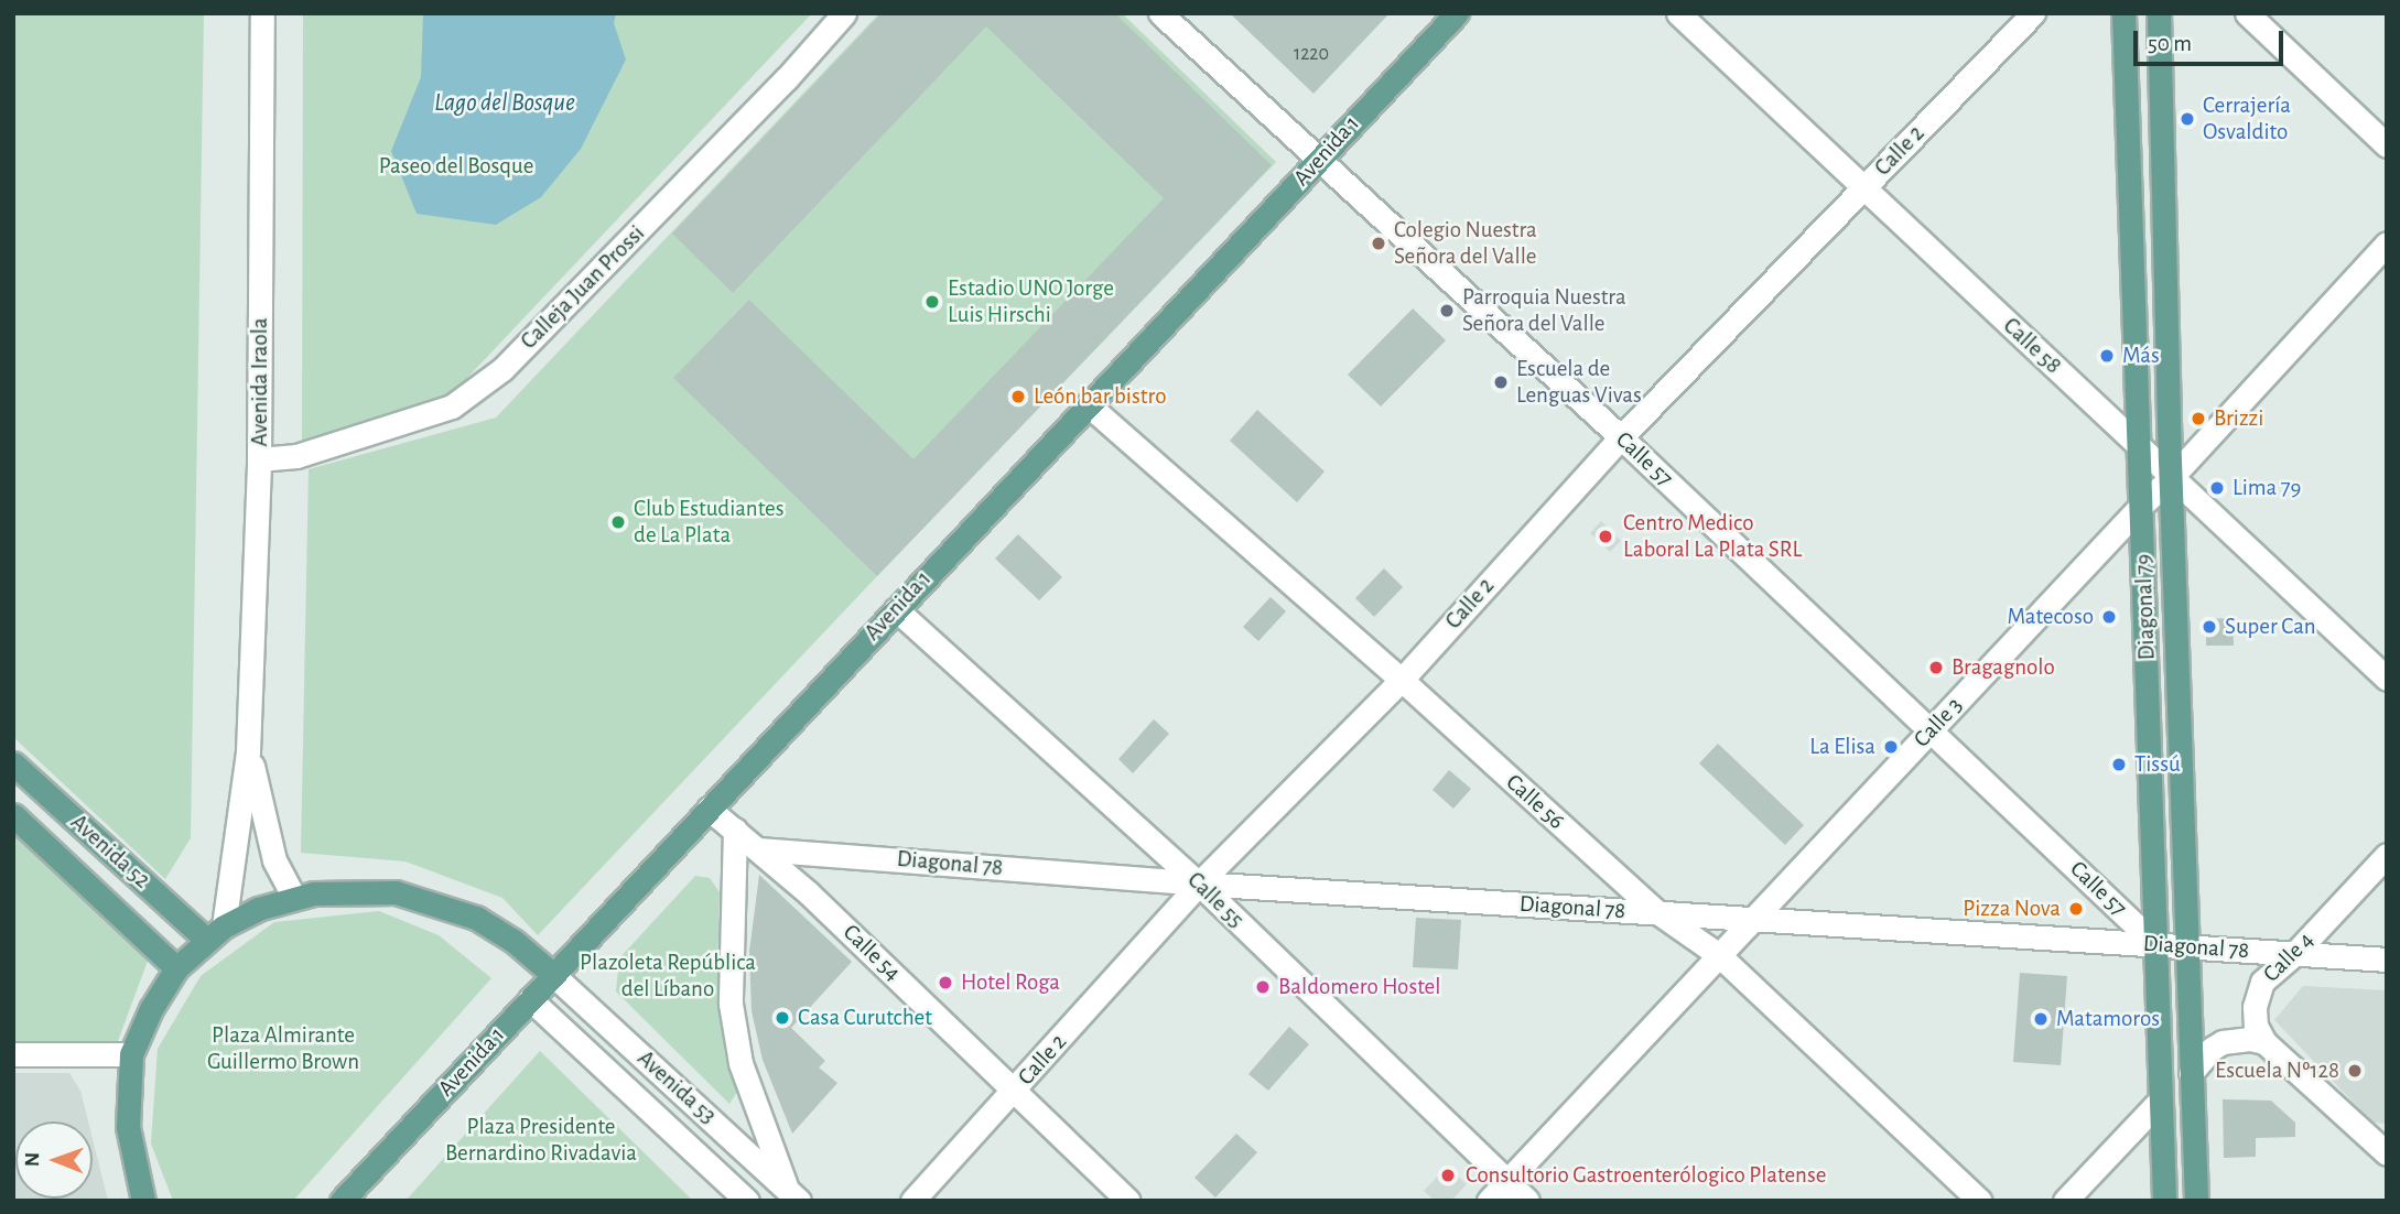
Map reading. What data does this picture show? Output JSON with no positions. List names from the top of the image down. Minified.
{"streets":{"main road":["Avenida 1","Diagonal 79","Avenida 52"],"street":["Calle 2","Calleja Juan Prossi","Calle 58","Avenida Iraola","Calle 57","Calle 3","Calle 56","Diagonal 78","Calle 55","Calle 54","Calle 4","Avenida 53"]},"crossings":[["Avenida 1","Calle 57"],["Avenida 1","Calle 56"],["Avenida 1","Calle 55"],["Avenida 1","Calle 54"],["Avenida 1","Avenida 53"],["Calle 2","Calle 58"],["Calle 2","Calle 57"],["Calle 2","Calle 56"],["Calle 2","Diagonal 78"],["Calle 2","Calle 55"],["Calle 2","Calle 54"],["Calleja Juan Prossi","Avenida Iraola"],["Calle 58","Diagonal 79"],["Calle 58","Calle 3"],["Avenida Iraola","Avenida 52"],["Calle 57","Diagonal 79"],["Calle 57","Calle 3"],["Calle 57","Diagonal 78"],["Diagonal 79","Calle 3"],["Diagonal 79","Diagonal 78"],["Calle 3","Calle 56"],["Calle 3","Diagonal 78"],["Calle 3","Calle 55"],["Calle 56","Diagonal 78"],["Diagonal 78","Calle 55"],["Diagonal 78","Calle 54"],["Diagonal 78","Calle 4"]],"water":["Lago del Bosque"],"parks":["Paseo del Bosque","Plazoleta República del Líbano","Plaza Almirante Guillermo Brown","Plaza Presidente Bernardino Rivadavia"],"places":["Cerrajería Osvaldito","Colegio Nuestra Señora del Valle","Estadio UNO Jorge Luis Hirschi","Parroquia Nuestra Señora del Valle","Más","Escuela de Lenguas Vivas","León bar bistro","Brizzi","Lima 79","Club Estudiantes de La Plata","Centro Medico Laboral La Plata SRL","Matecoso","Super Can","Bragagnolo","La Elisa","Tissú","Pizza Nova","Hotel Roga","Baldomero Hostel","Casa Curutchet","Matamoros","Escuela Nº128","Consultorio Gastroenterólogico Platense"],"house_numbers":["1220"],"scale_bar":"50 m","north":"left"}
